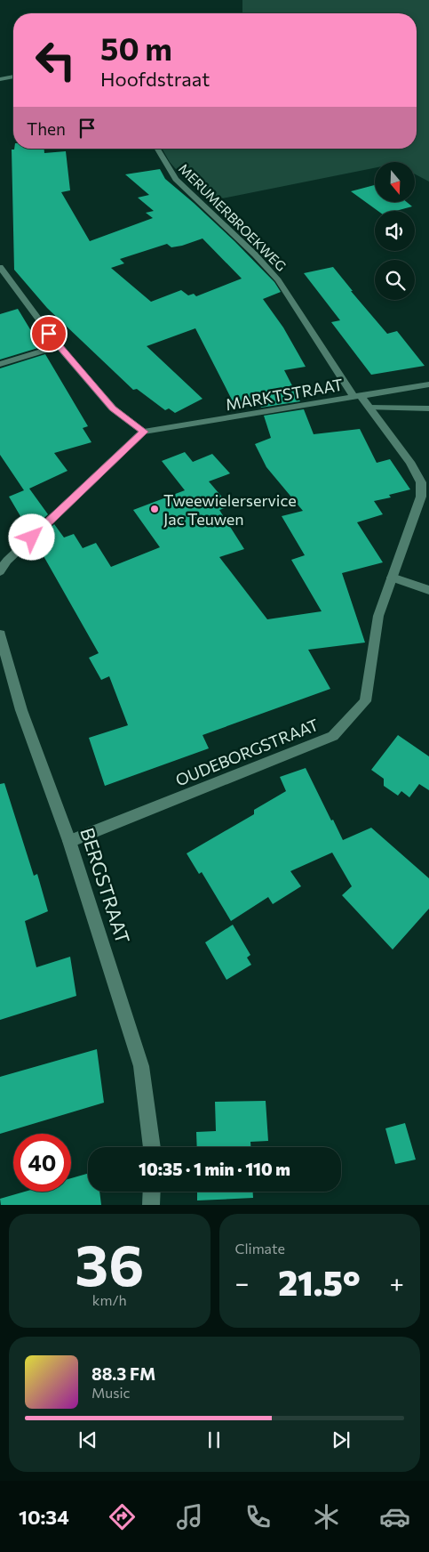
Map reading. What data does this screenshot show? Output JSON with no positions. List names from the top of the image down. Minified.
{"streets":{"street":["MERUMERBROEKWEG","MARKTSTRAAT","OUDEBORGSTRAAT","BERGSTRAAT"]},"crossings":[["MERUMERBROEKWEG","MARKTSTRAAT"],["MERUMERBROEKWEG","OUDEBORGSTRAAT"],["MARKTSTRAAT","OUDEBORGSTRAAT"],["OUDEBORGSTRAAT","BERGSTRAAT"]],"places":["Tweewielerservice Jac Teuwen"],"north":"bottom","page":{"turn":["50 m","Hoofdstraat"],"then":"Then","limit":"40","trip":"10:35 · 1 min · 110 m","tile":[["36","km/h"],"Climate"],"heat":["−","21.5°","+"],"song":["88.3 FM","Music"],"tabs":"10:34"}}
